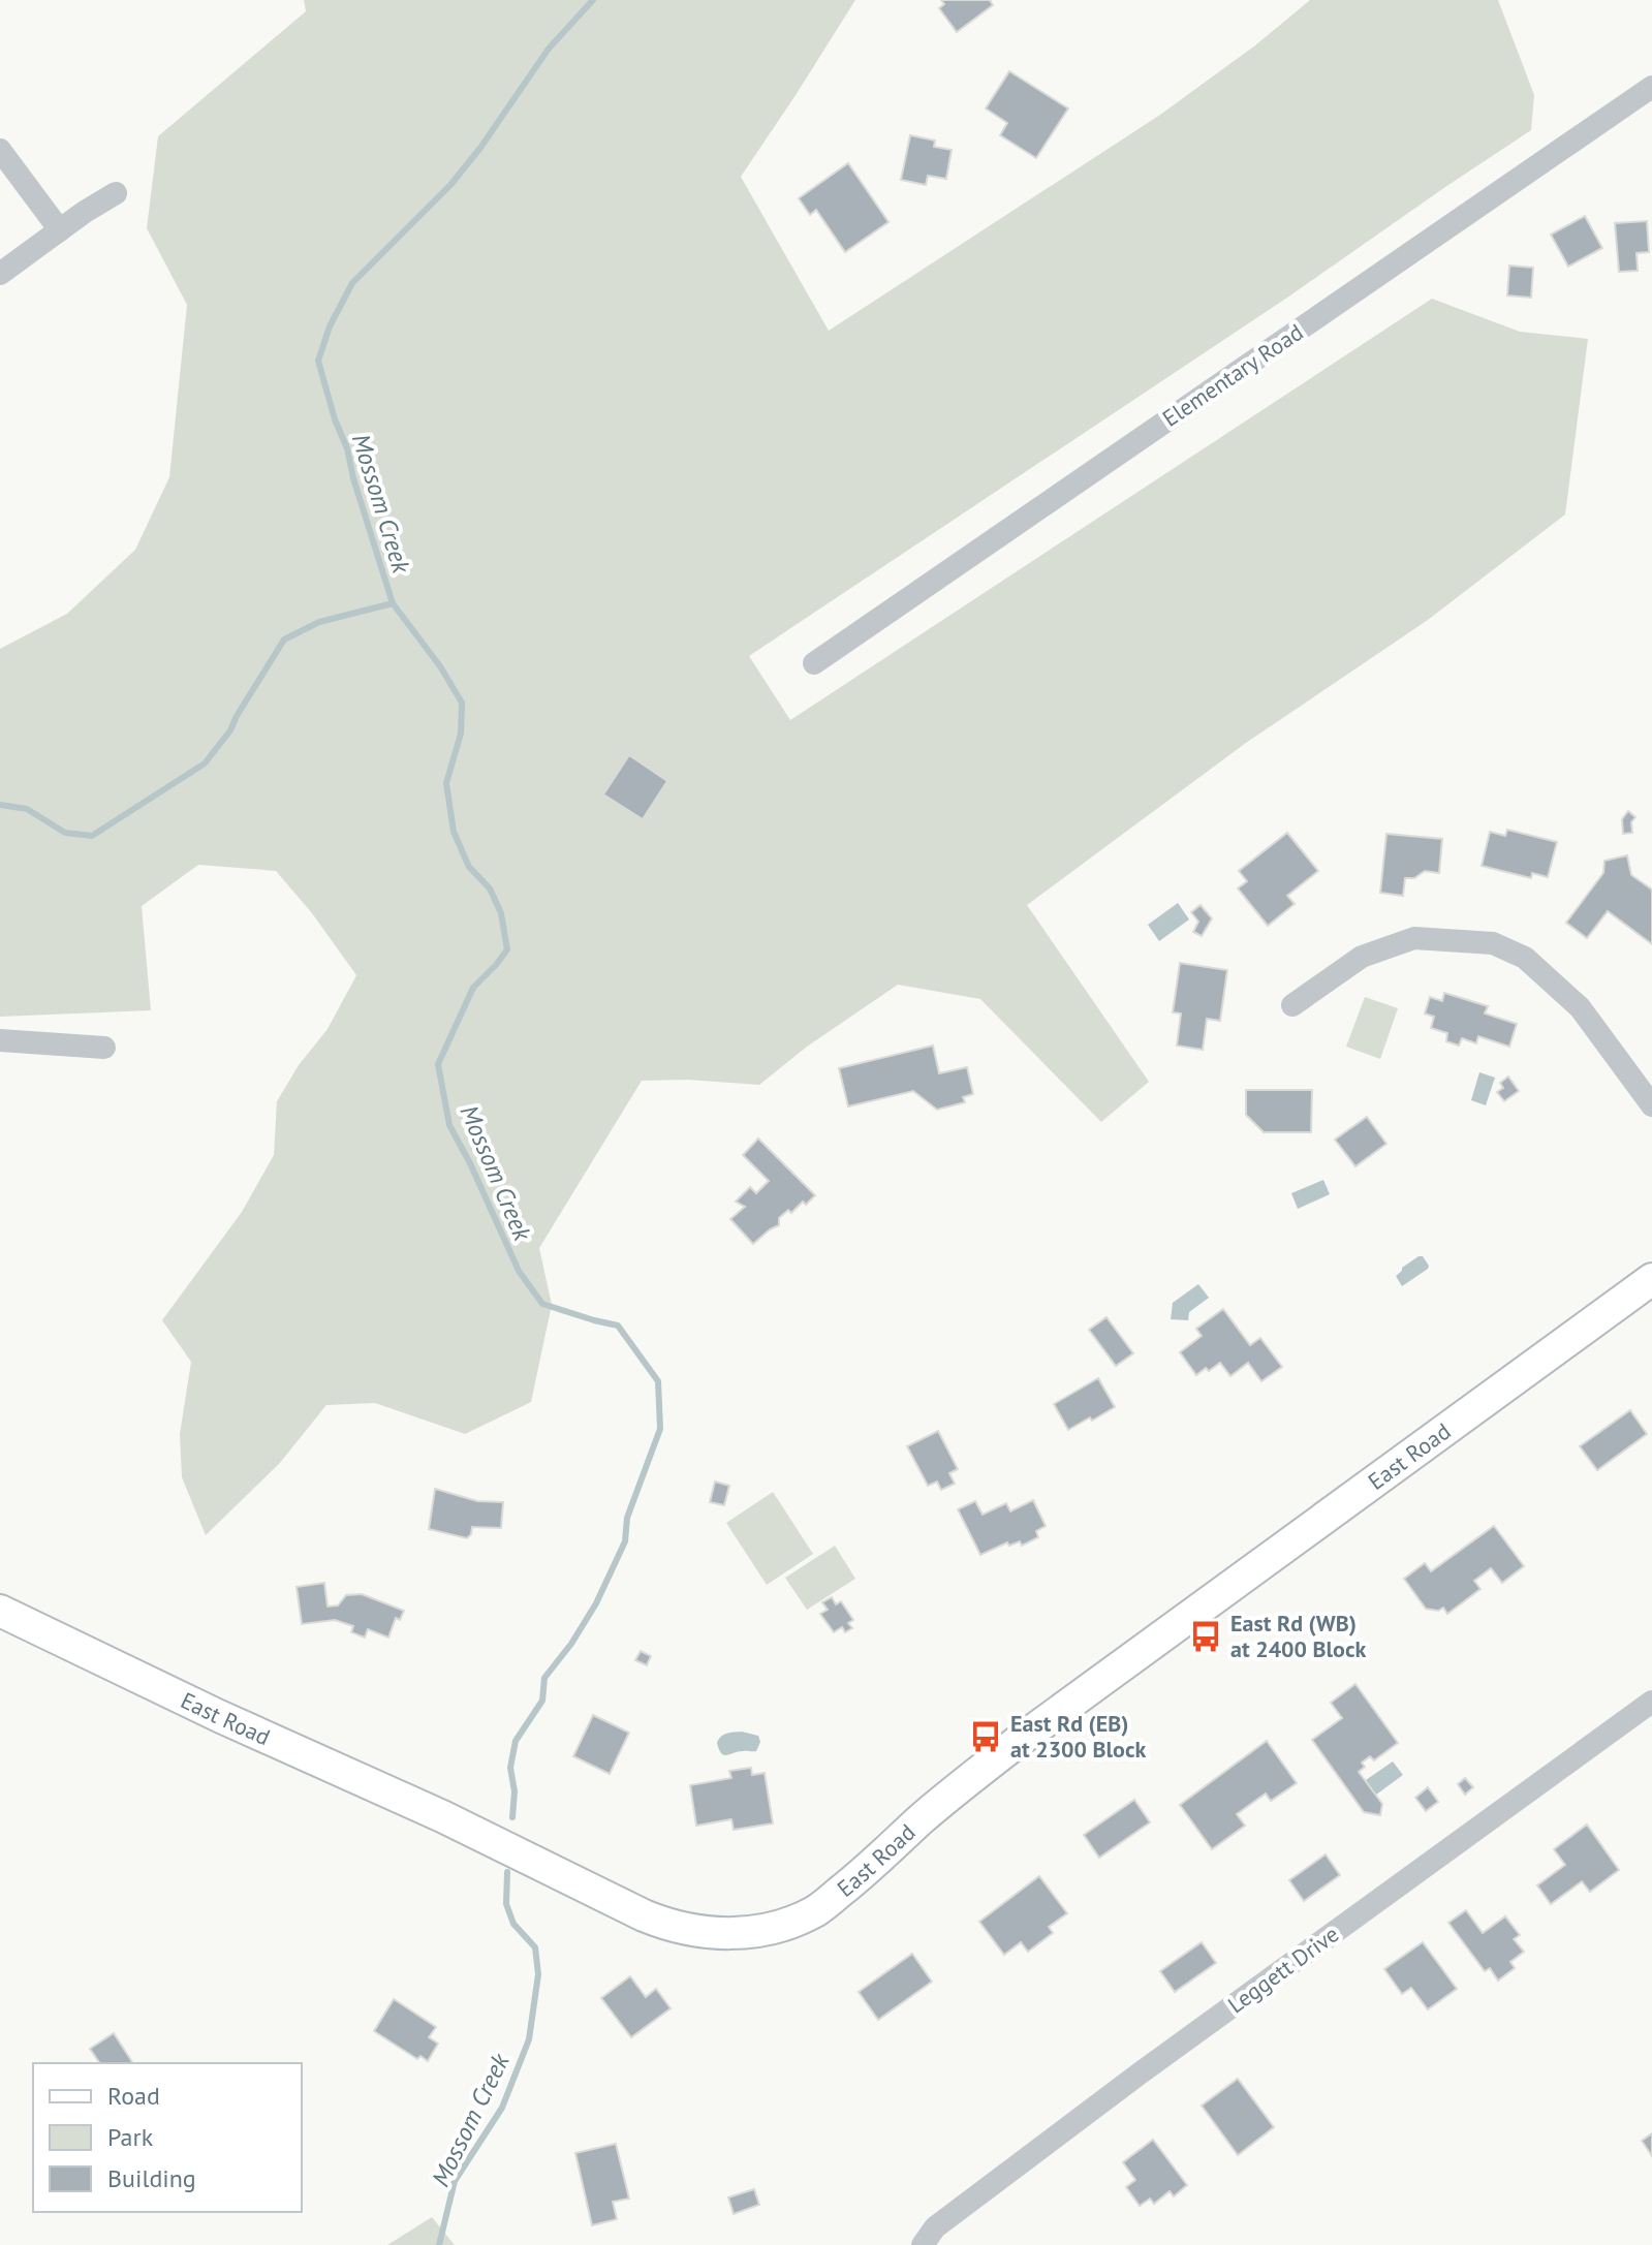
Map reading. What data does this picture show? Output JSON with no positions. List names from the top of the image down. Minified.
{"streets":{"main road":["East Road"],"street":["Elementary Road","Leggett Drive"]},"water":["Mossom Creek"],"places":{"bus stop":["East Rd (WB) at 2400 Block","East Rd (EB) at 2300 Block"]},"legend":["Road","Park","Building"]}
